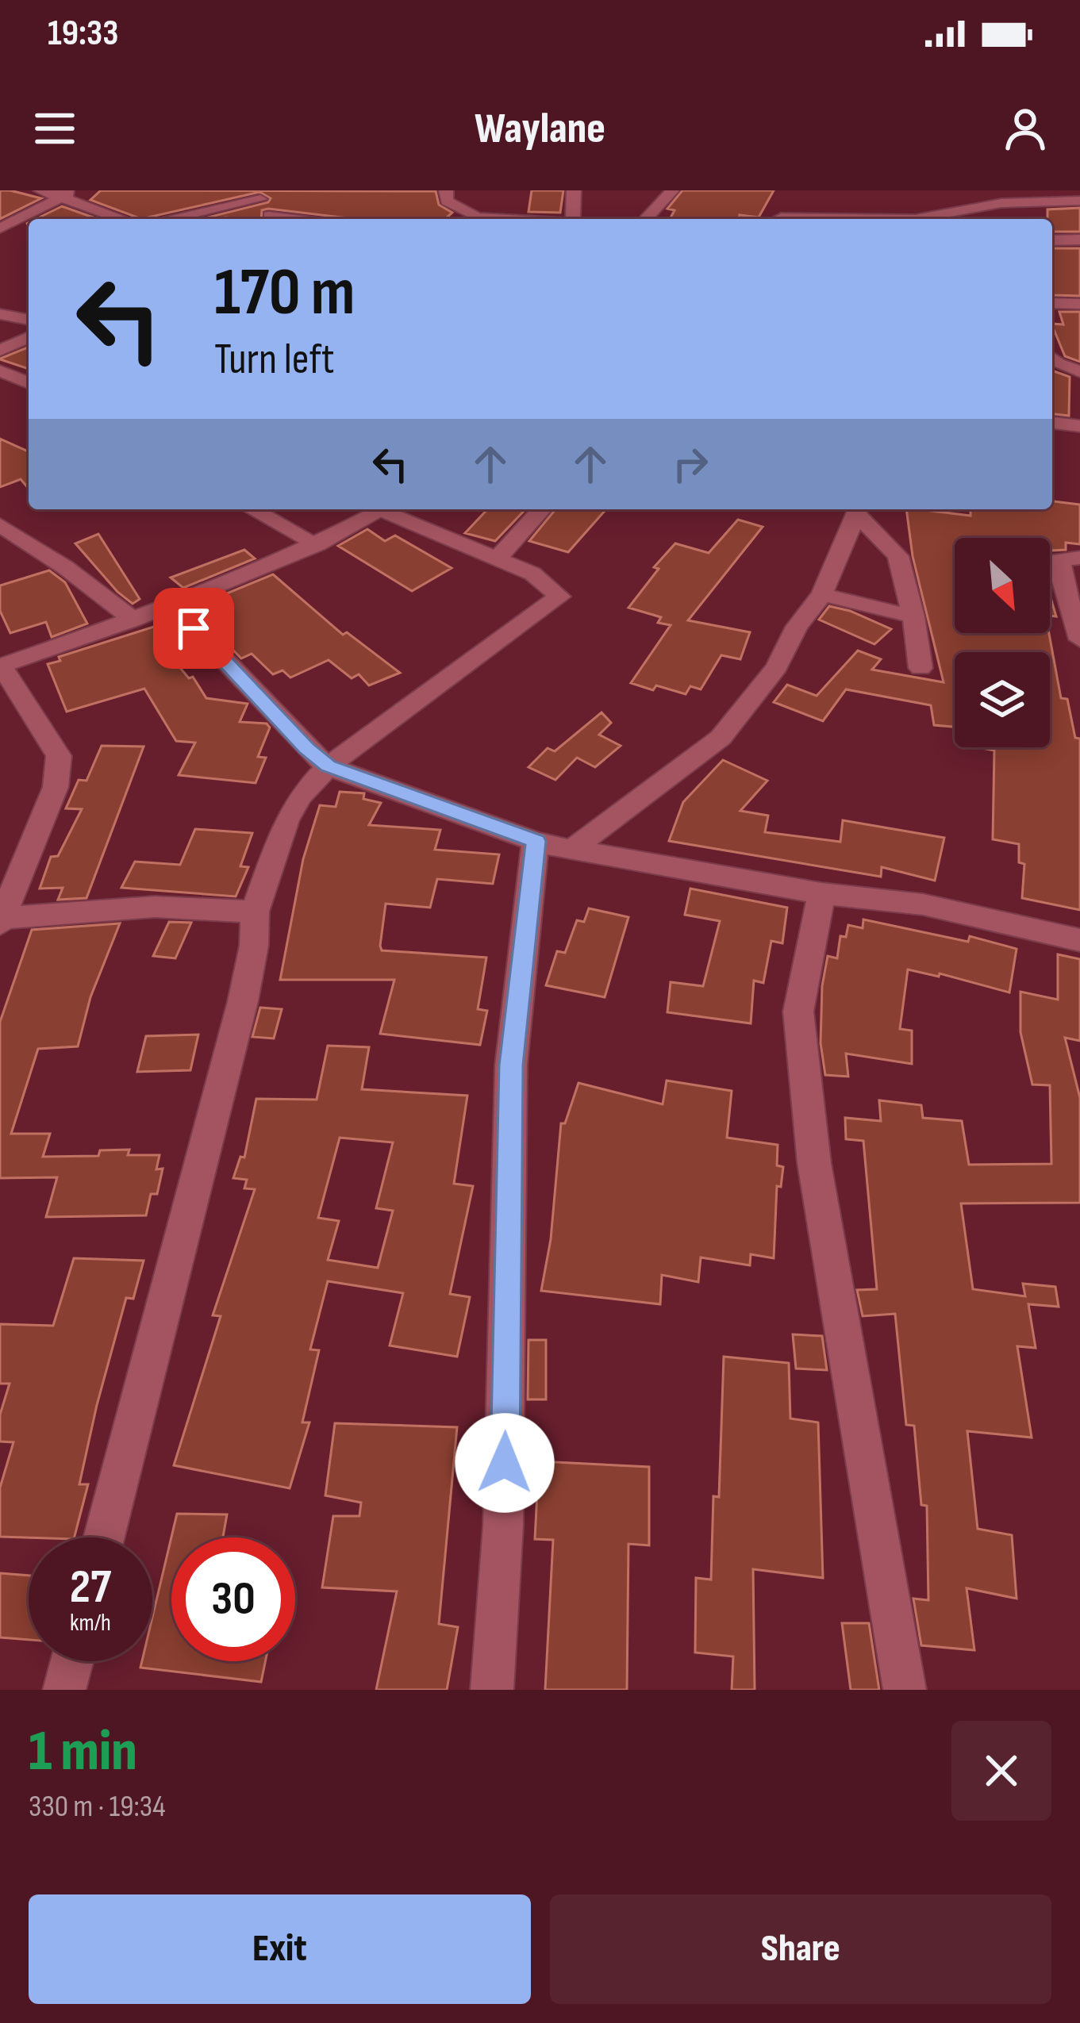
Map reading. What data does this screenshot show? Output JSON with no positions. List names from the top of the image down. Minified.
{"north":"bottom right","page":{"status":"19:33","header":"Waylane","turn":["170 m","Turn left"],"speed":"27 km/h","limit":"30","heading":["1 min","330 m · 19:34"],"buttons":["Exit","Share"]}}
